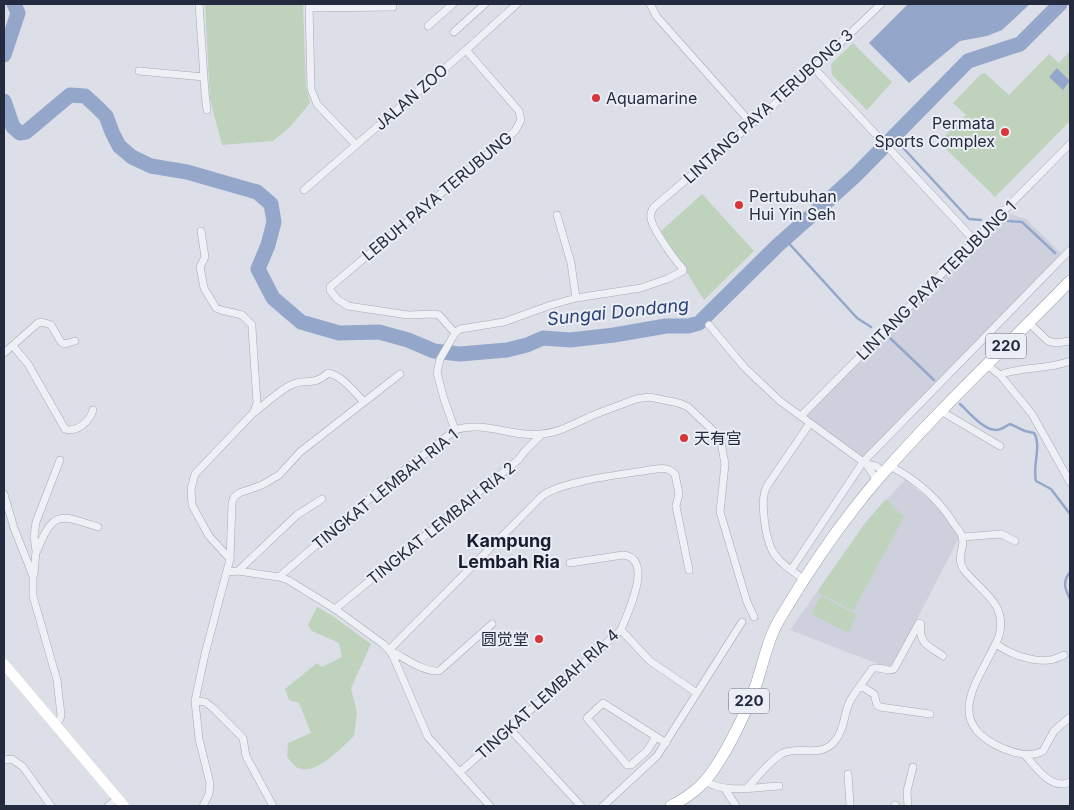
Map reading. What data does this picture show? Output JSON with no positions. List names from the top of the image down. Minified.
{"streets":{"main road":["220"],"street":["JALAN ZOO","LINTANG PAYA TERUBONG 3","LEBUH PAYA TERUBUNG","LINTANG PAYA TERUBUNG 1","TINGKAT LEMBAH RIA 1","TINGKAT LEMBAH RIA 2","TINGKAT LEMBAH RIA 4"]},"crossings":[["JALAN ZOO","LEBUH PAYA TERUBUNG"],["TINGKAT LEMBAH RIA 1","TINGKAT LEMBAH RIA 2"]],"districts":["Kampung Lembah Ria"],"water":["Sungai Dondang"],"places":["Aquamarine","Permata Sports Complex","Pertubuhan Hui Yin Seh","天有宫","圆觉堂"]}
